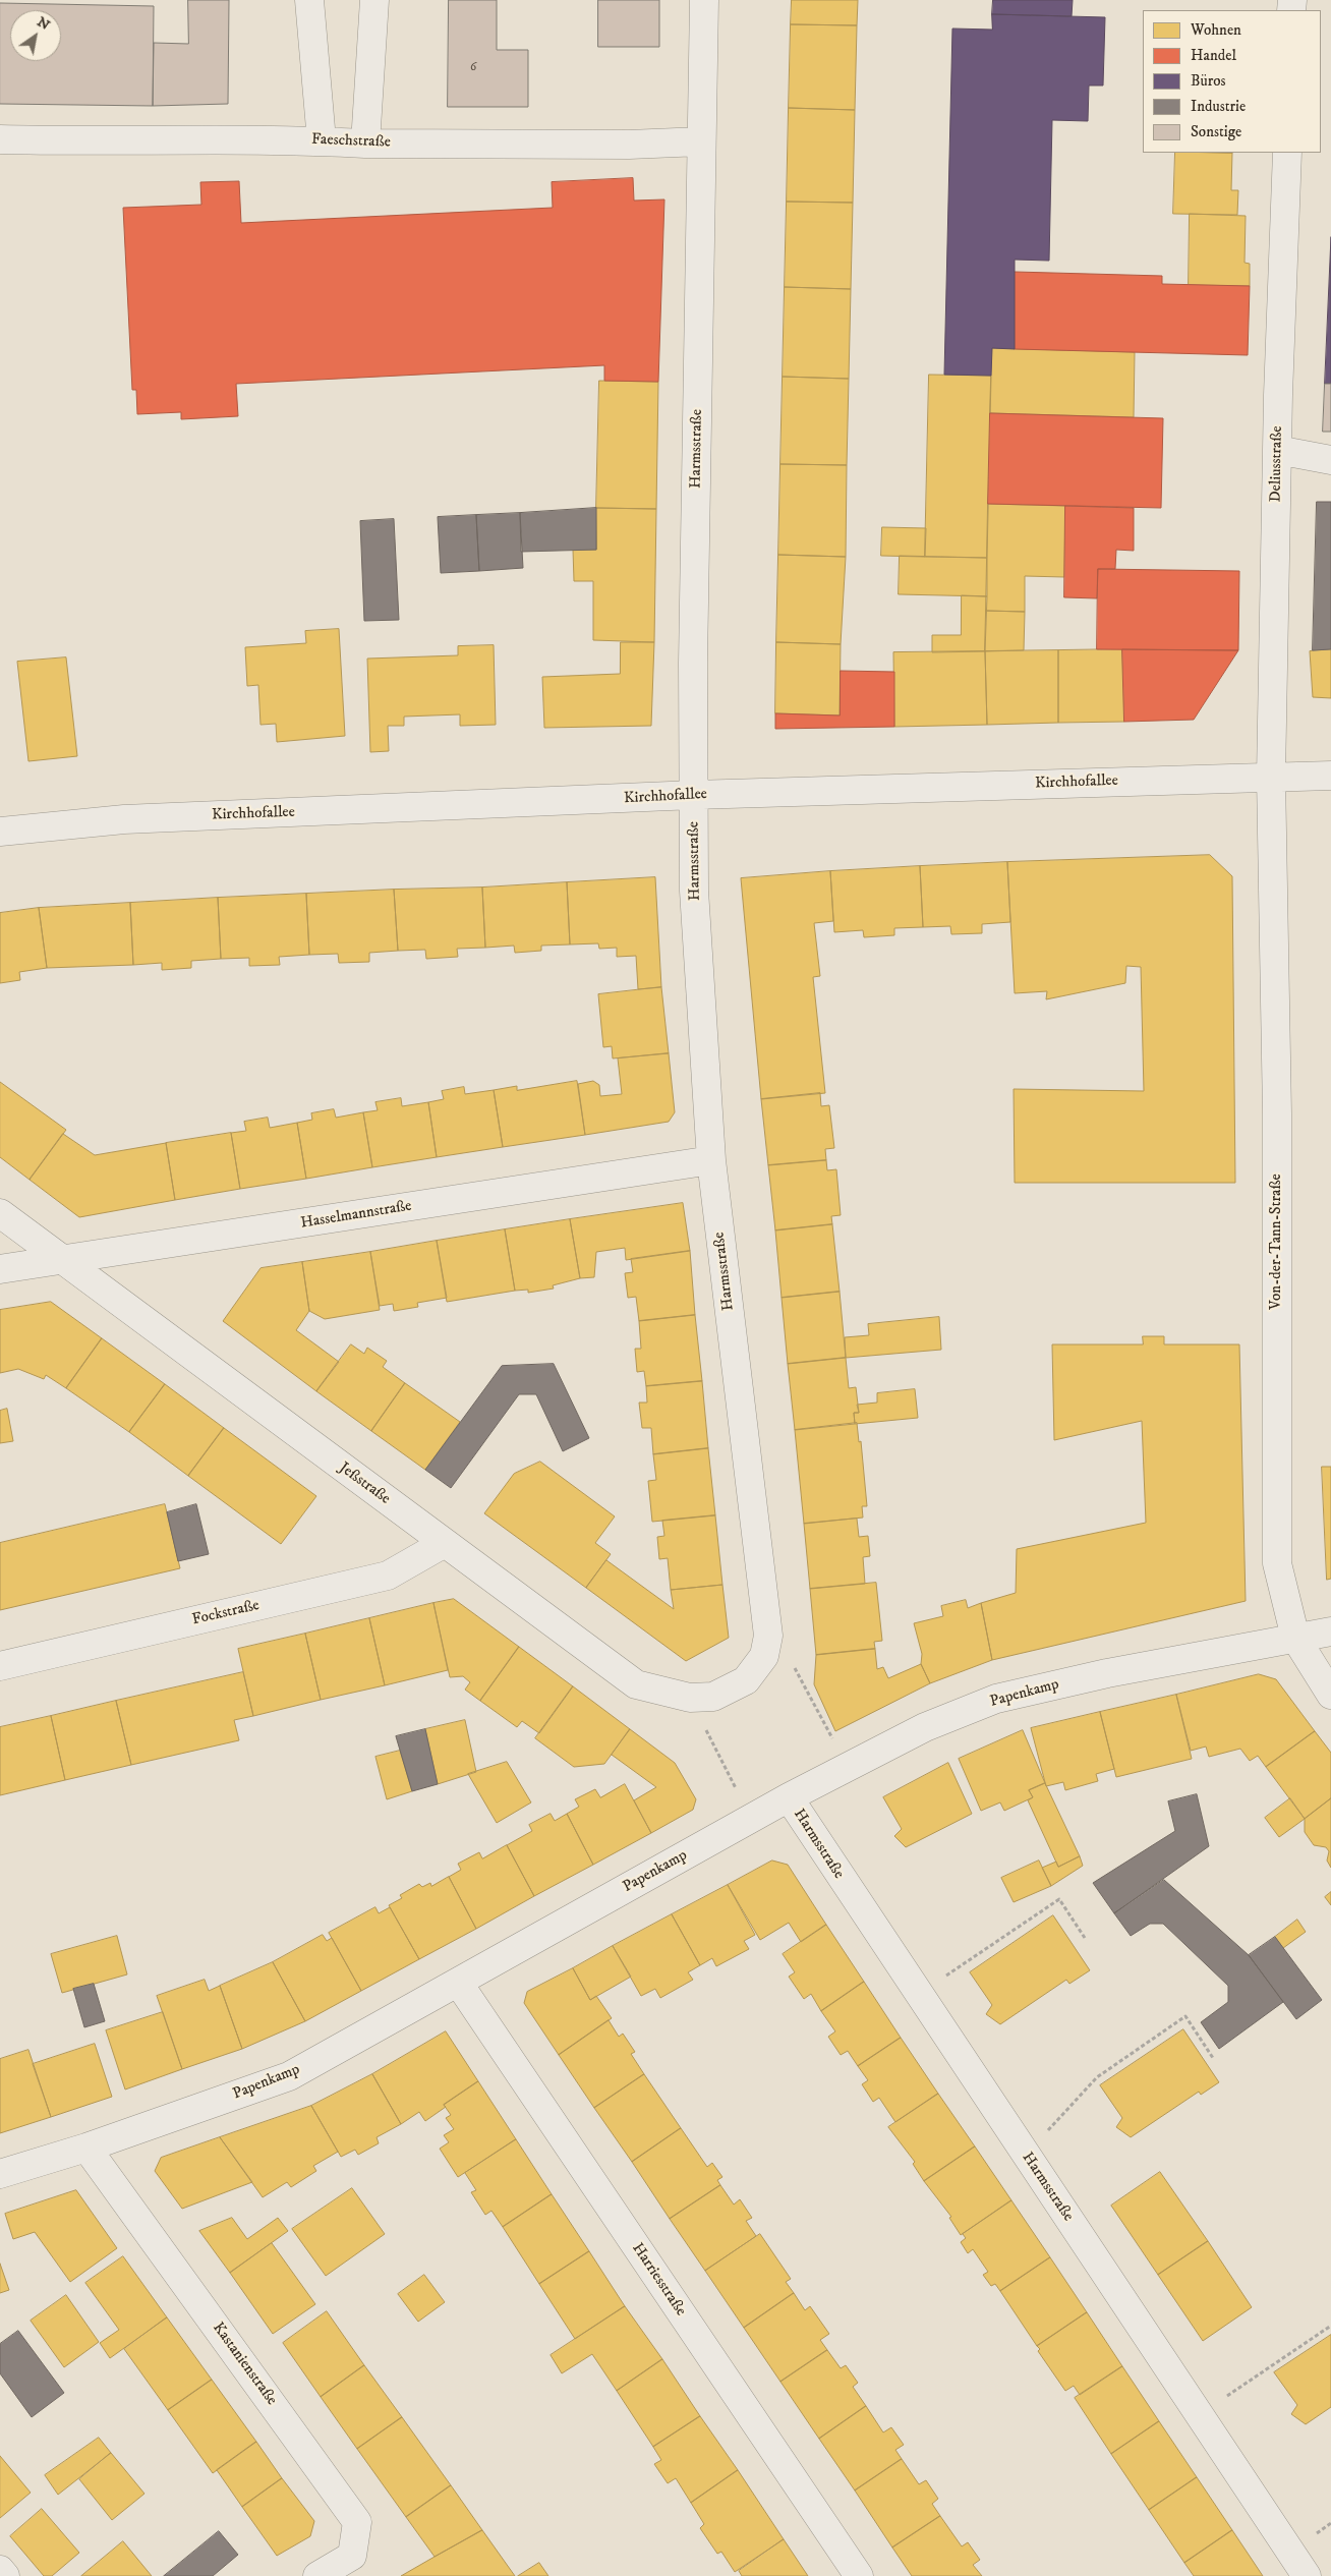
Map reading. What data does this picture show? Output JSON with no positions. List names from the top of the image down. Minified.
{"streets":{"street":["Faeschstraße","Harmsstraße","Deliusstraße","Kirchhofallee","Hasselmannstraße","Von-der-Tann-Straße","Jeßstraße","Fockstraße","Papenkamp","Harriesstraße","Kastanienstraße"]},"crossings":[["Faeschstraße","Harmsstraße"],["Harmsstraße","Kirchhofallee"],["Harmsstraße","Hasselmannstraße"],["Harmsstraße","Jeßstraße"],["Harmsstraße","Papenkamp"],["Deliusstraße","Kirchhofallee"],["Deliusstraße","Von-der-Tann-Straße"],["Kirchhofallee","Von-der-Tann-Straße"],["Hasselmannstraße","Jeßstraße"],["Von-der-Tann-Straße","Papenkamp"],["Jeßstraße","Fockstraße"],["Papenkamp","Harriesstraße"],["Papenkamp","Kastanienstraße"]],"house_numbers":["6"],"legend":["Wohnen","Handel","Büros","Industrie","Sonstige"],"north":"top right"}
